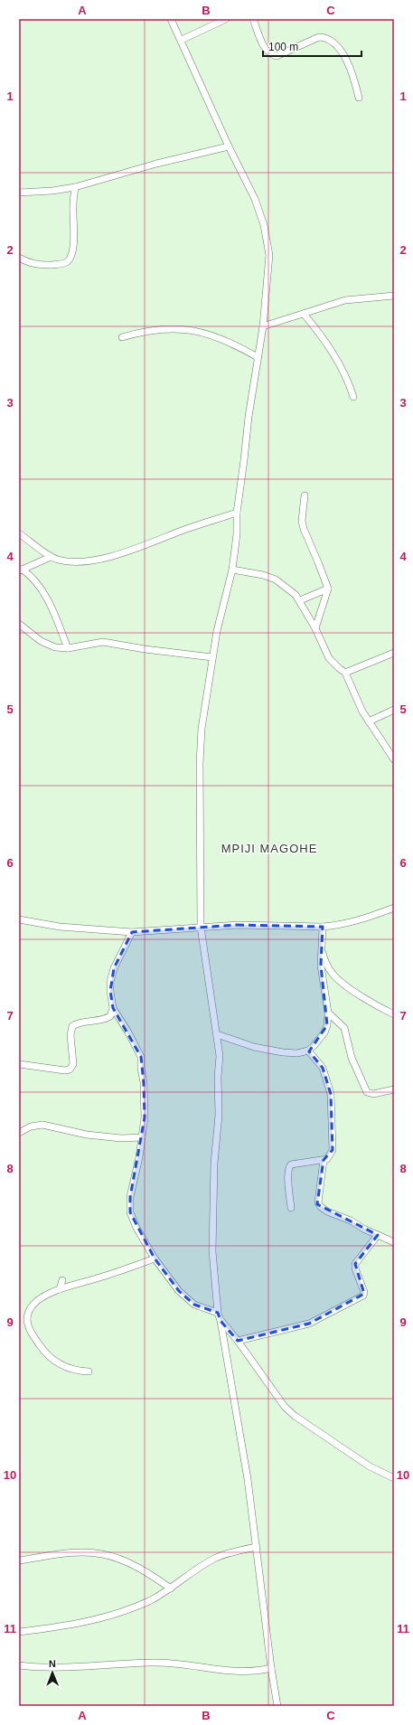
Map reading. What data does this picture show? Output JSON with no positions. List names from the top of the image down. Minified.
{"districts":["MPIJI MAGOHE"],"scale_bar":"100 m","north":"top","grid":{"columns":["A","B","C"],"rows":["1","2","3","4","5","6","7","8","9","10","11"]}}
